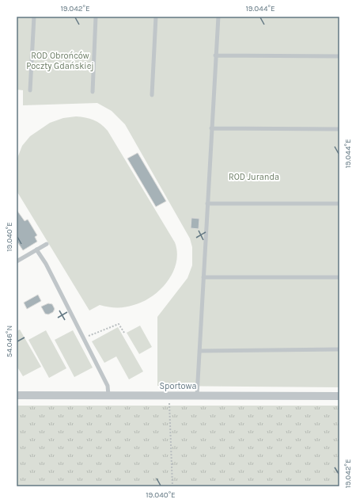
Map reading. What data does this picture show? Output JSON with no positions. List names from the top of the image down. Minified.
{"streets":{"street":["Sportowa"]},"parks":["ROD Obrońców Poczty Gdańskiej","ROD Juranda"],"coordinates":["19.042°E","19.044°E","19.040°E","54.046°N"]}
